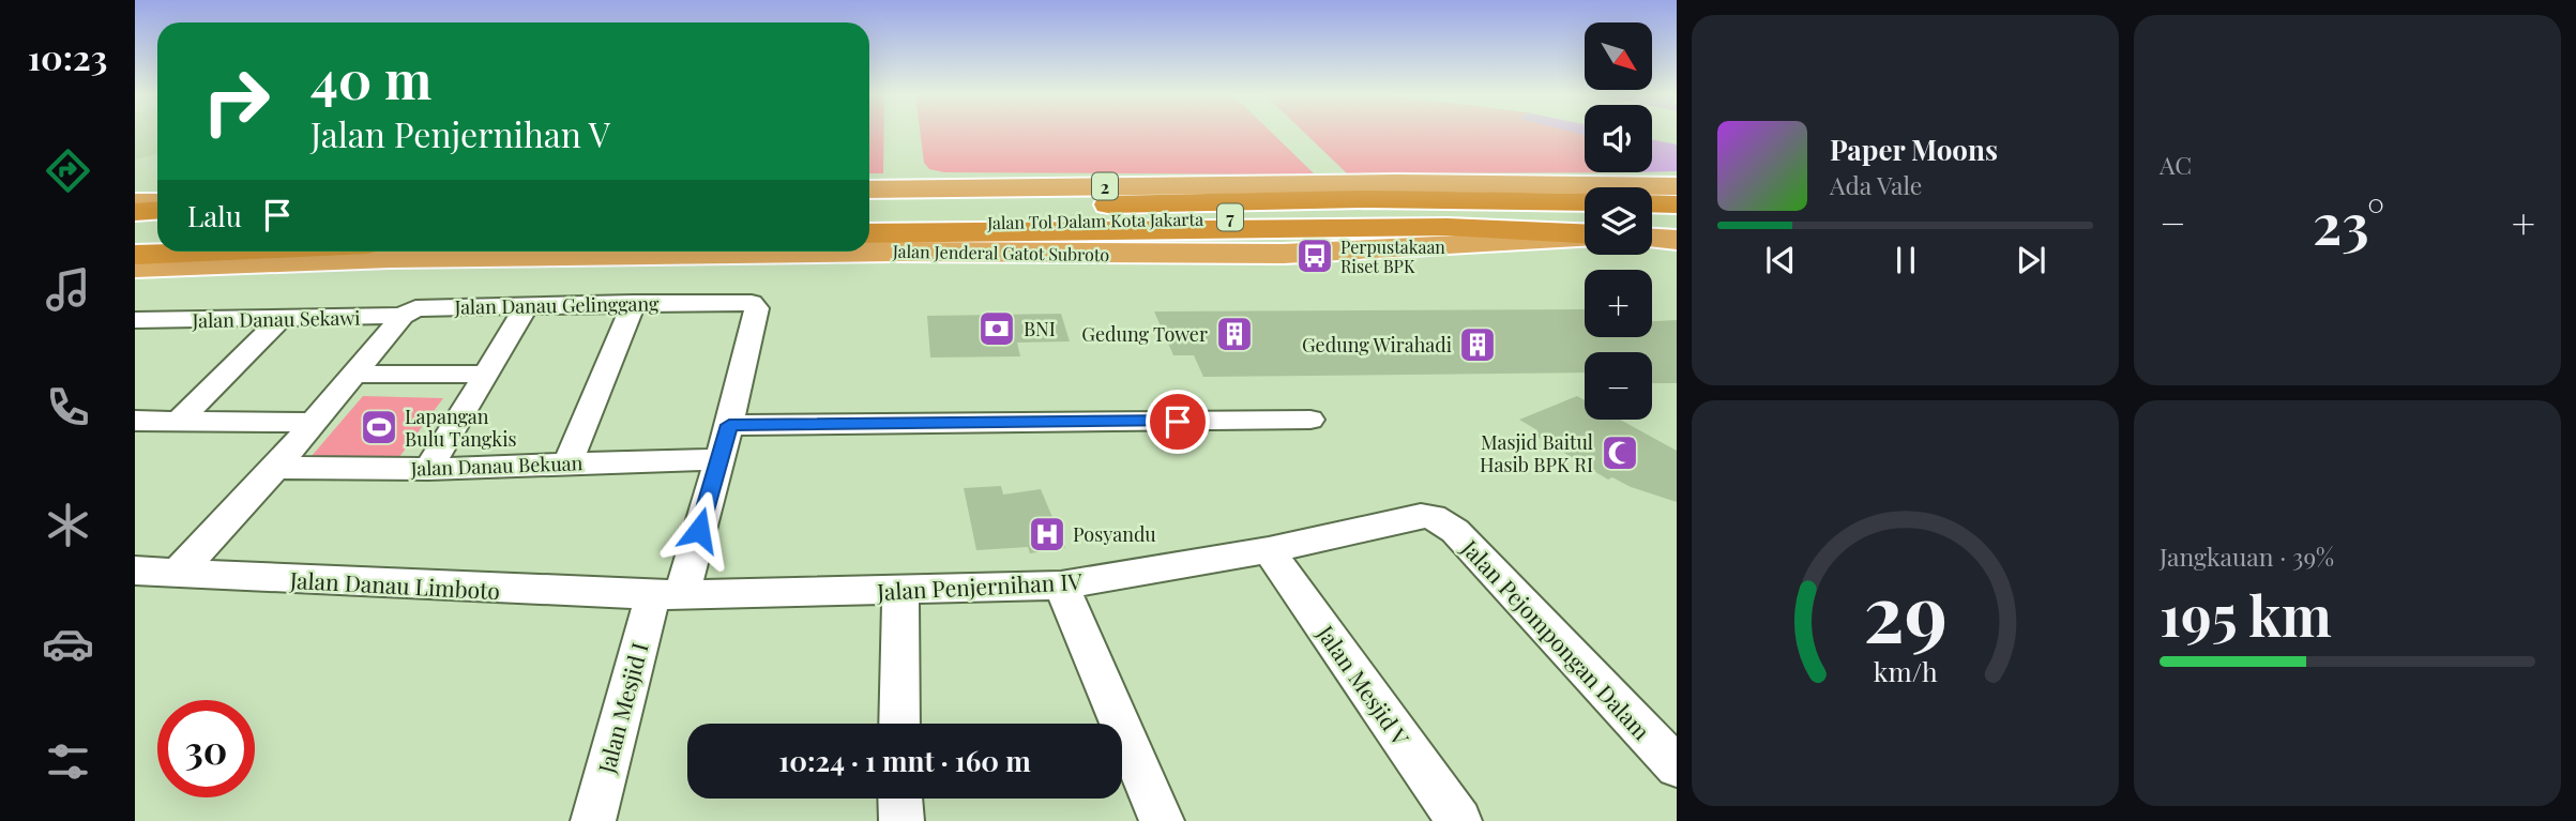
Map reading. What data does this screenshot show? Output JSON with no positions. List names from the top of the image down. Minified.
{"streets":{"highway":["2","7","Jalan Tol Dalam Kota Jakarta","Jalan Jenderal Gatot Subroto"],"street":["Jalan Danau Gelinggang","Jalan Danau Sekawi","Jalan Danau Bekuan","Jalan Danau Limboto","Jalan Penjernihan IV","Jalan Pejompongan Dalam","Jalan Mesjid V","Jalan Mesjid I"]},"crossings":[["Jalan Danau Gelinggang","Jalan Danau Sekawi"],["Jalan Danau Gelinggang","Jalan Danau Bekuan"],["Jalan Danau Gelinggang","Jalan Danau Limboto"],["Jalan Danau Gelinggang","Jalan Penjernihan IV"],["Jalan Danau Gelinggang","Jalan Mesjid I"],["Jalan Danau Limboto","Jalan Penjernihan IV"],["Jalan Danau Limboto","Jalan Mesjid I"],["Jalan Penjernihan IV","Jalan Pejompongan Dalam"],["Jalan Penjernihan IV","Jalan Mesjid V"],["Jalan Penjernihan IV","Jalan Mesjid I"]],"places":{"bus stop":["Perpustakaan Riset BPK"],"bank":["BNI"],"building":["Gedung Tower","Gedung Wirahadi"],"sports":["Lapangan Bulu Tangkis"],"mosque":["Masjid Baitul Hasib BPK RI"],"hospital":["Posyandu"]},"north":"bottom right","page":{"tabs":"10:23","tile":["AC",["Jangkauan · 39%","195 km"]],"map_buttons":["+","−"],"turn":["40 m","Jalan Penjernihan V"],"song":["Paper Moons","Ada Vale"],"then":"Lalu","heat":["−","23°","+"],"limit":"30","trip":"10:24 · 1 mnt · 160 m","gauge":["29","km/h"]}}
